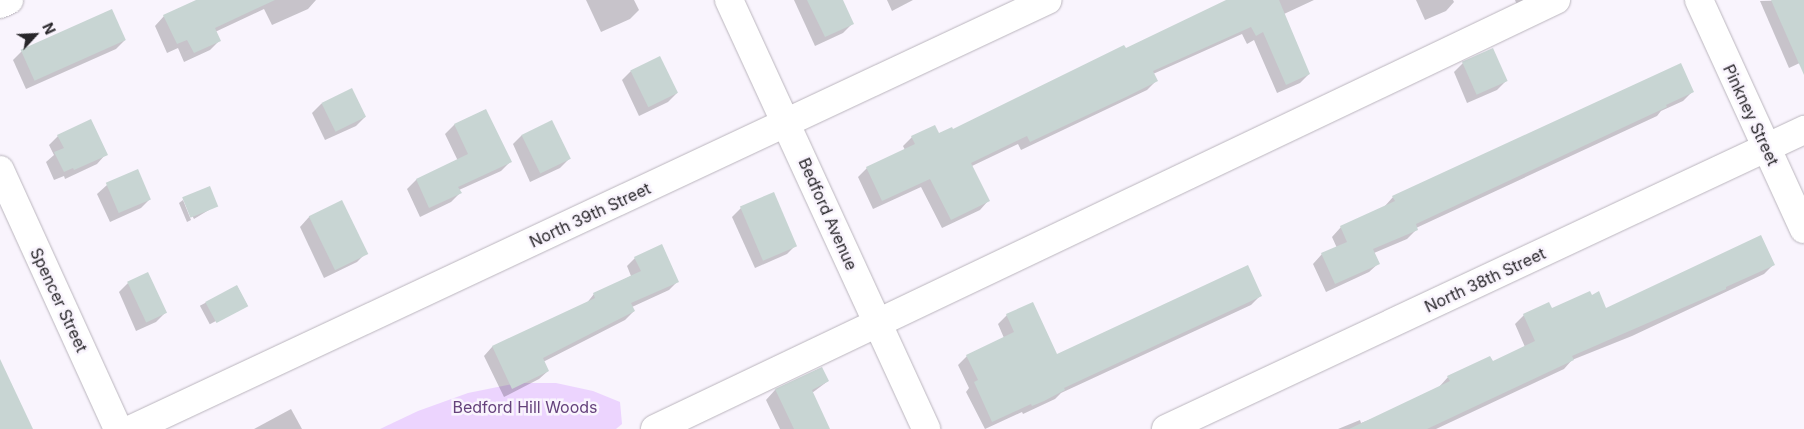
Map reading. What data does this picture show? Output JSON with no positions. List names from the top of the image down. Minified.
{"streets":{"street":["Pinkney Street","Bedford Avenue","North 39th Street","North 38th Street","Spencer Street"]},"crossings":[["Pinkney Street","North 38th Street"],["Bedford Avenue","North 39th Street"]],"parks":["Bedford Hill Woods"],"north":"top right"}
